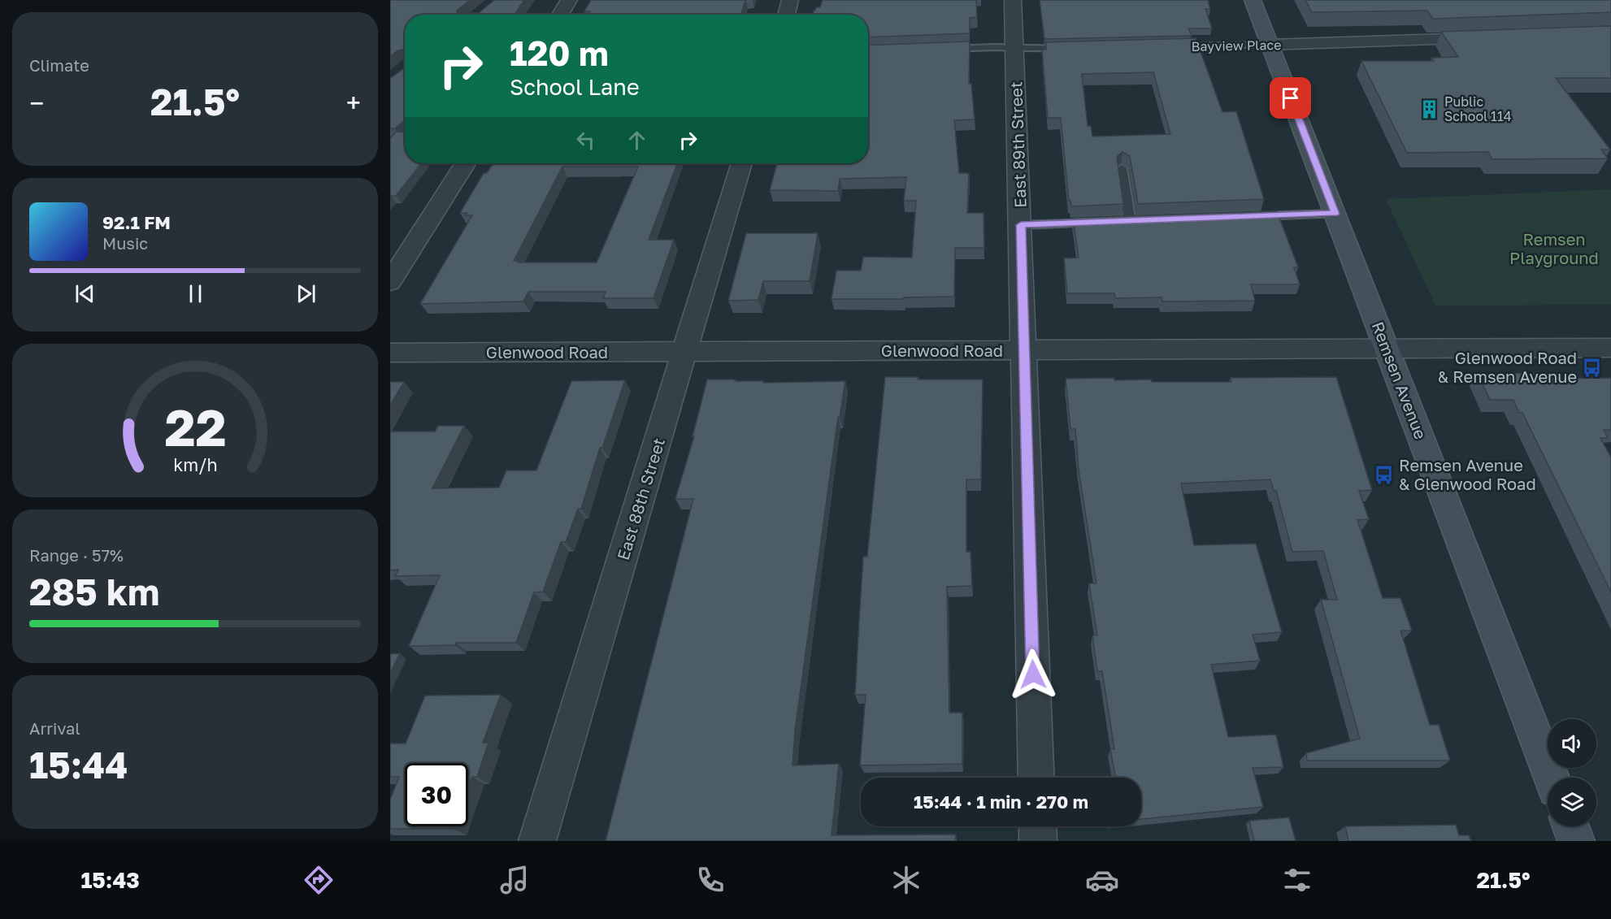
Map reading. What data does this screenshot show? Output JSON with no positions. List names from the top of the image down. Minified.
{"streets":{"main road":["Remsen Avenue"],"street":["Bayview Place","East 89th Street","Glenwood Road","East 88th Street"]},"crossings":[["Bayview Place","Remsen Avenue"],["East 89th Street","Glenwood Road"],["Glenwood Road","Remsen Avenue"],["Glenwood Road","East 88th Street"]],"parks":["Remsen Playground"],"places":{"building":["Public School 114"],"bus stop":["Glenwood Road & Remsen Avenue","Remsen Avenue & Glenwood Road"]},"page":{"tile":["Climate",["Range · 57%","285 km"],["Arrival","15:44"]],"turn":["120 m","School Lane"],"heat":["−","21.5°","+"],"song":["92.1 FM","Music"],"limit":"30","trip":"15:44 · 1 min · 270 m","tabs":["15:43","21.5°"],"gauge":["22","km/h"]}}
